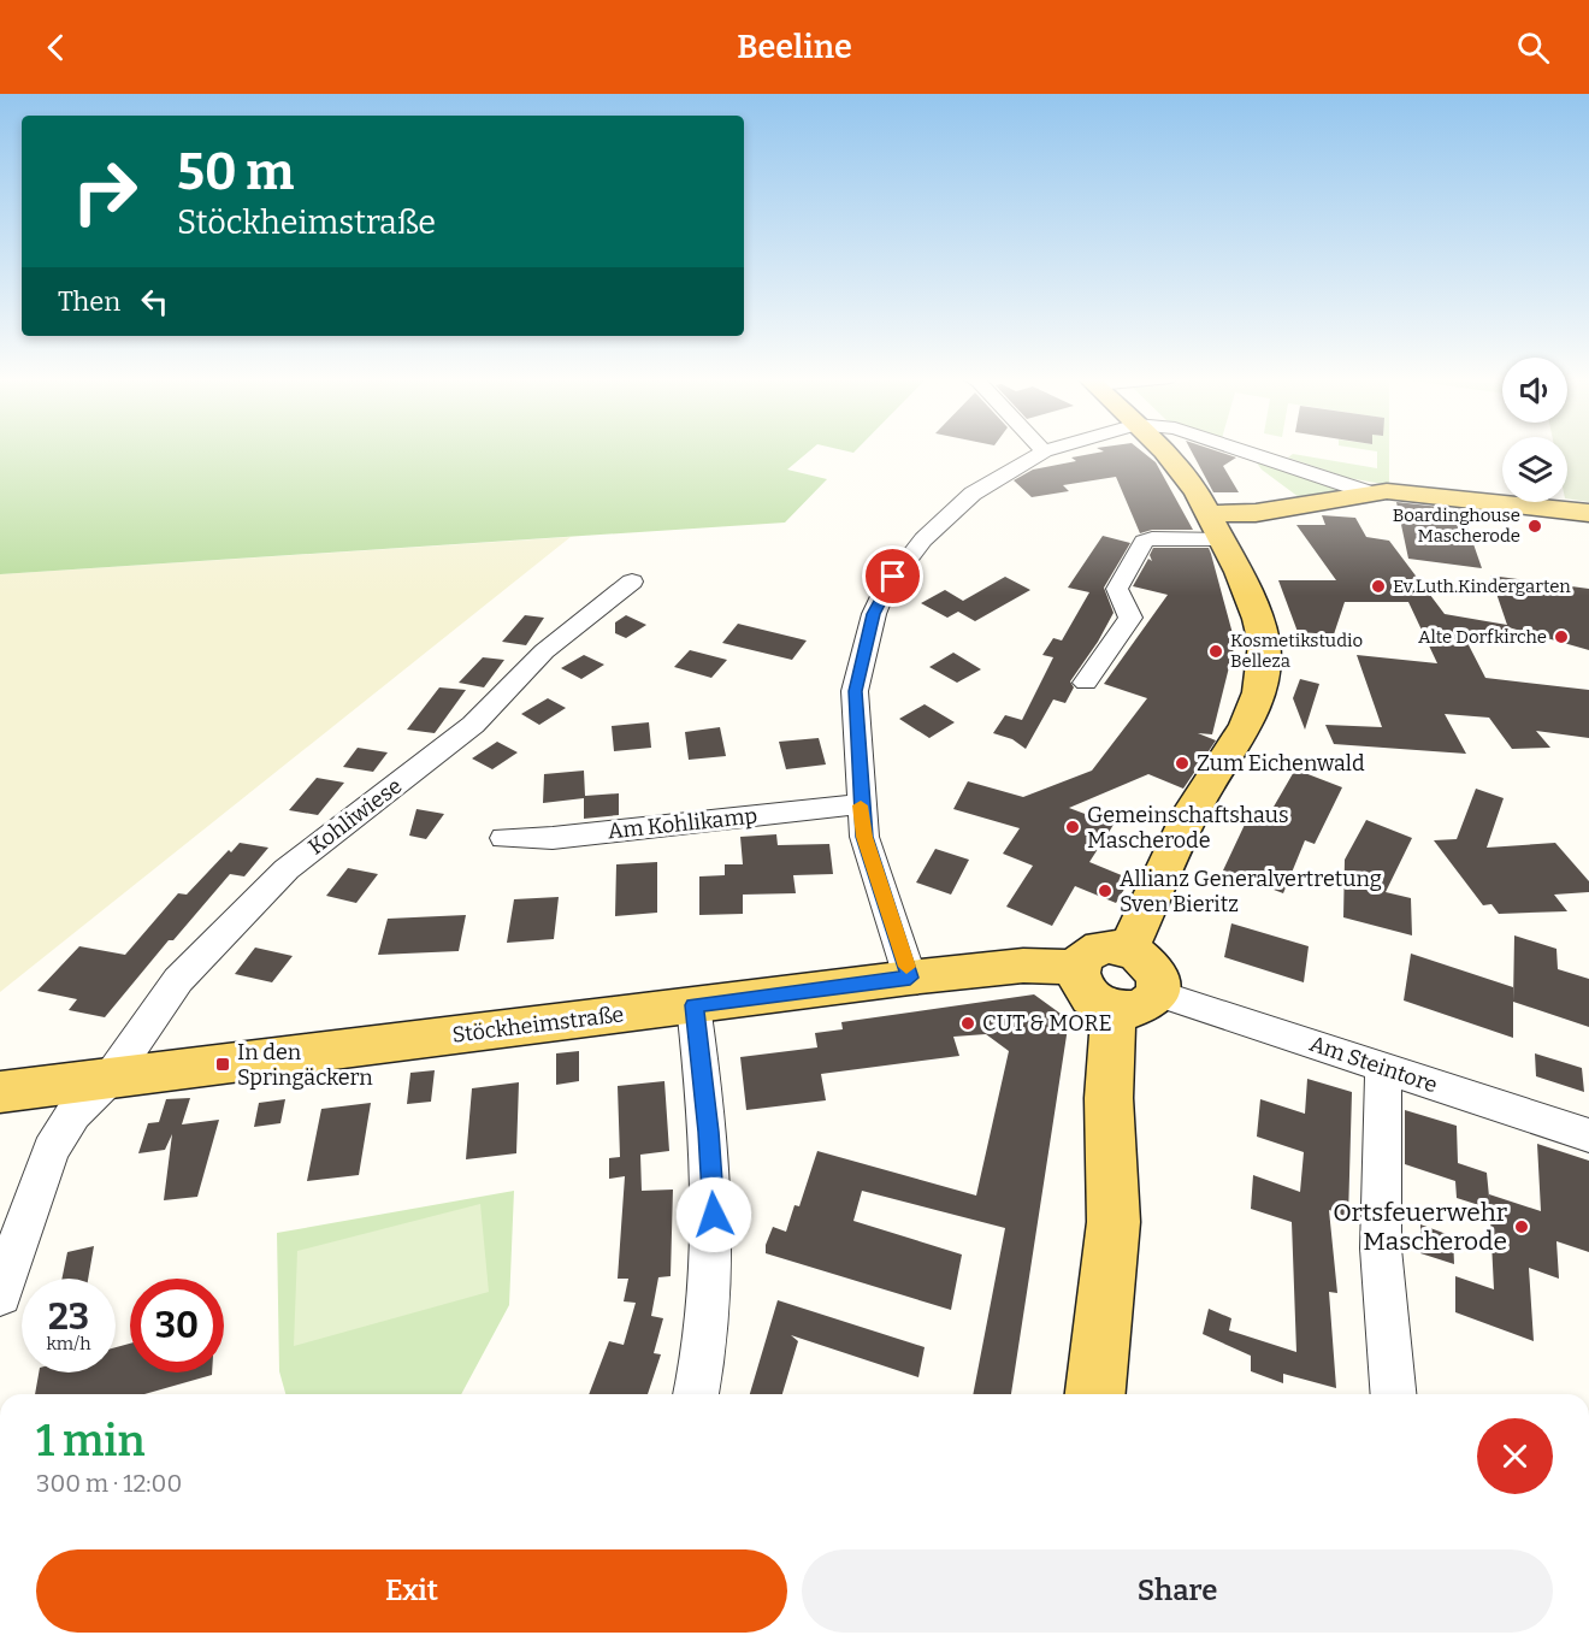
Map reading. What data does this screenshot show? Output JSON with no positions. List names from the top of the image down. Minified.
{"streets":{"main road":["Stöckheimstraße"],"street":["Kohliwiese","Am Kohlikamp","Am Steintore"]},"crossings":[["Kohliwiese","Stöckheimstraße"],["Stöckheimstraße","Am Steintore"]],"places":{"other":["Boardinghouse Mascherode","Ev.Luth.Kindergarten","Alte Dorfkirche","Kosmetikstudio Belleza","Zum Eichenwald","Gemeinschaftshaus Mascherode","Allianz Generalvertretung Sven Bieritz","CUT & MORE","Ortsfeuerwehr Mascherode"],"transit":["In den Springäckern"]},"page":{"header":"Beeline","turn":["50 m","Stöckheimstraße"],"then":"Then","speed":"23 km/h","limit":"30","heading":["1 min","300 m · 12:00"],"buttons":["Exit","Share"]}}
